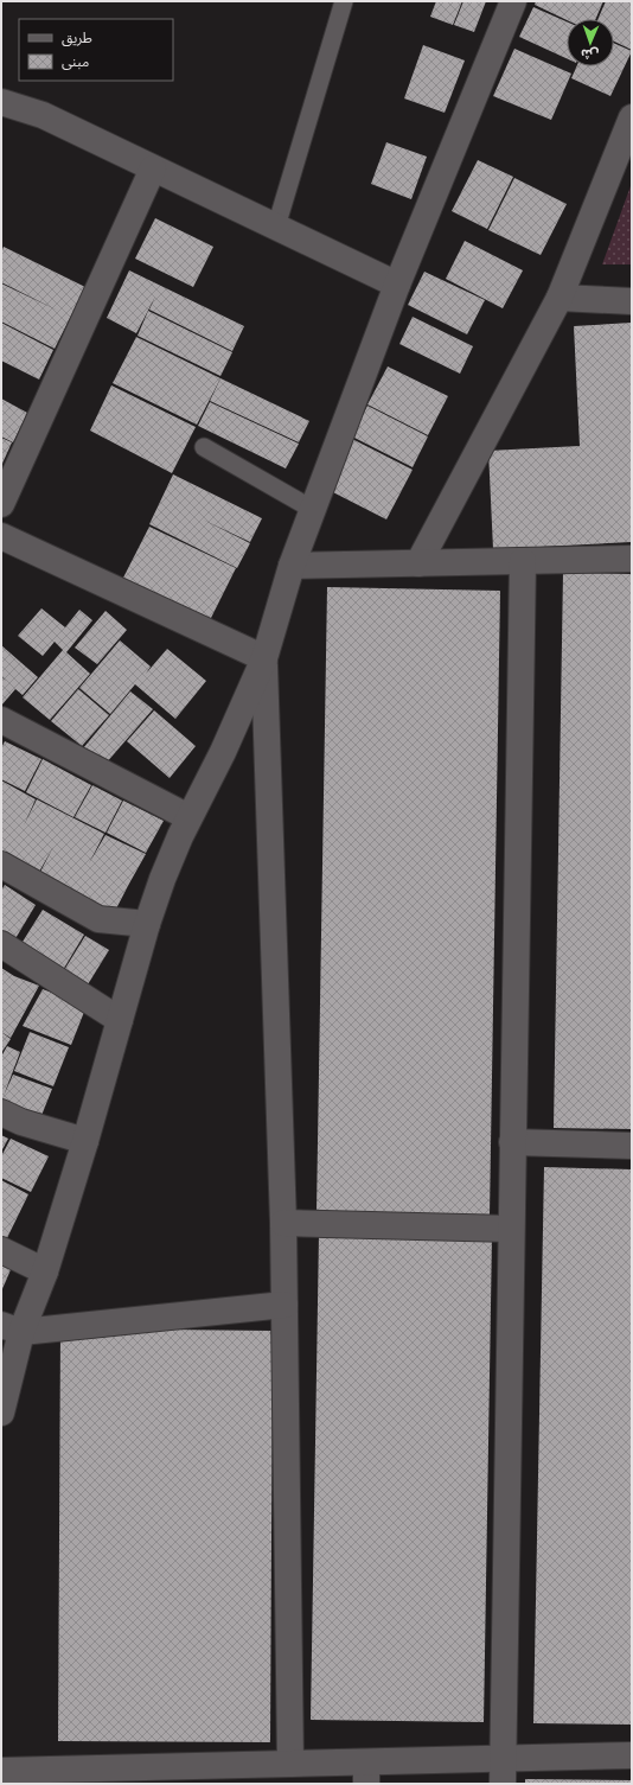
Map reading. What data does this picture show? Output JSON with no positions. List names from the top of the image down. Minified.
{"legend":["طريق","مبنى"],"north":"bottom"}
